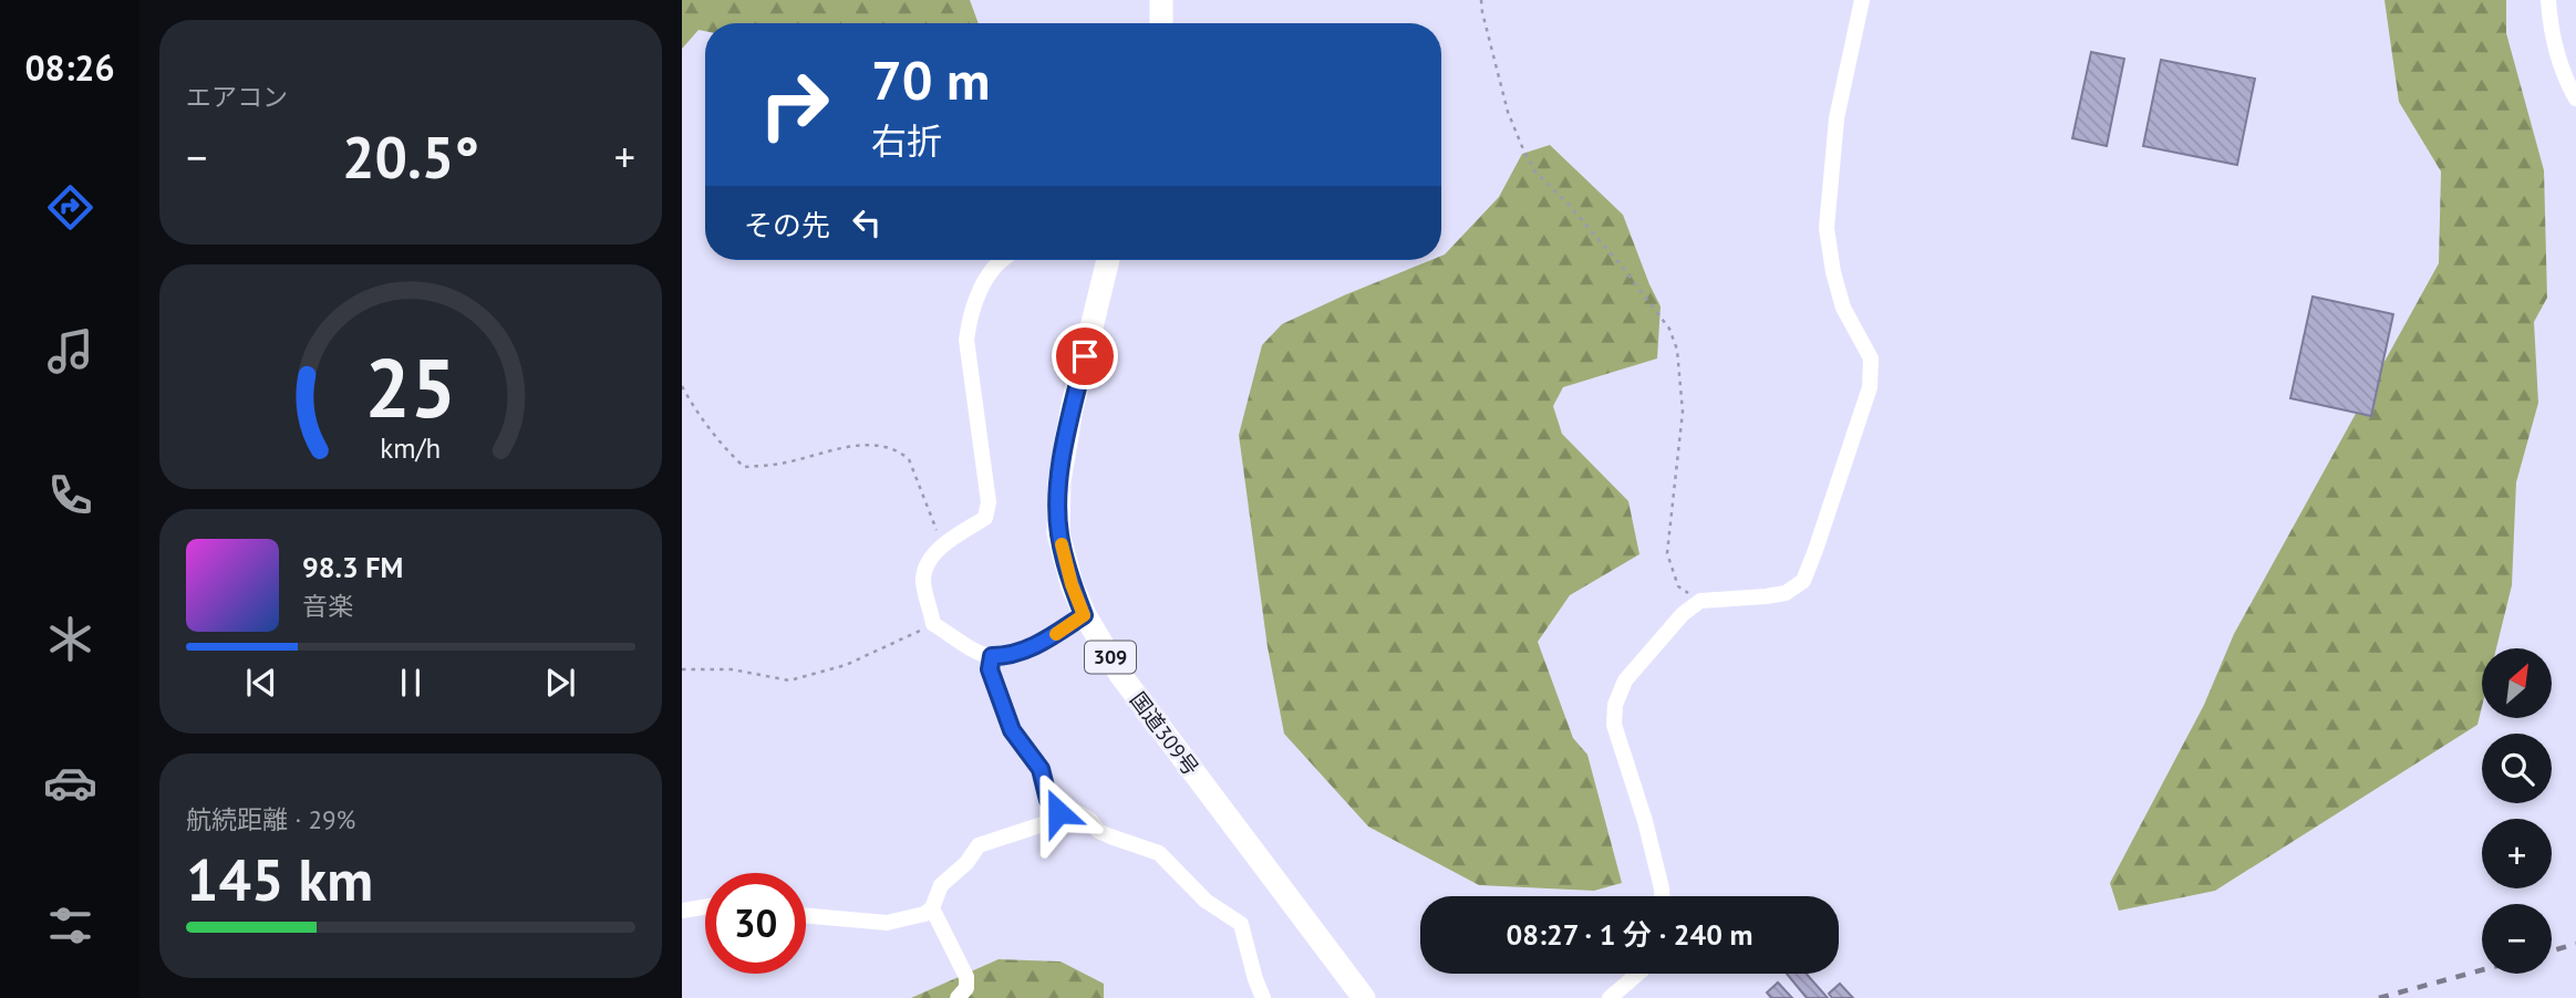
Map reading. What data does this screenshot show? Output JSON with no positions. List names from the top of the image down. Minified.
{"streets":{"highway":["309","国道309号"]},"north":"top right","page":{"tabs":"08:26","tile":["エアコン",["航続距離 · 29%","145 km"]],"turn":["70 m","右折"],"heat":["−","20.5°","+"],"then":"その先","song":["98.3 FM","音楽"],"map_buttons":["+","−"],"limit":"30","trip":"08:27 · 1 分 · 240 m","gauge":["25","km/h"]}}
